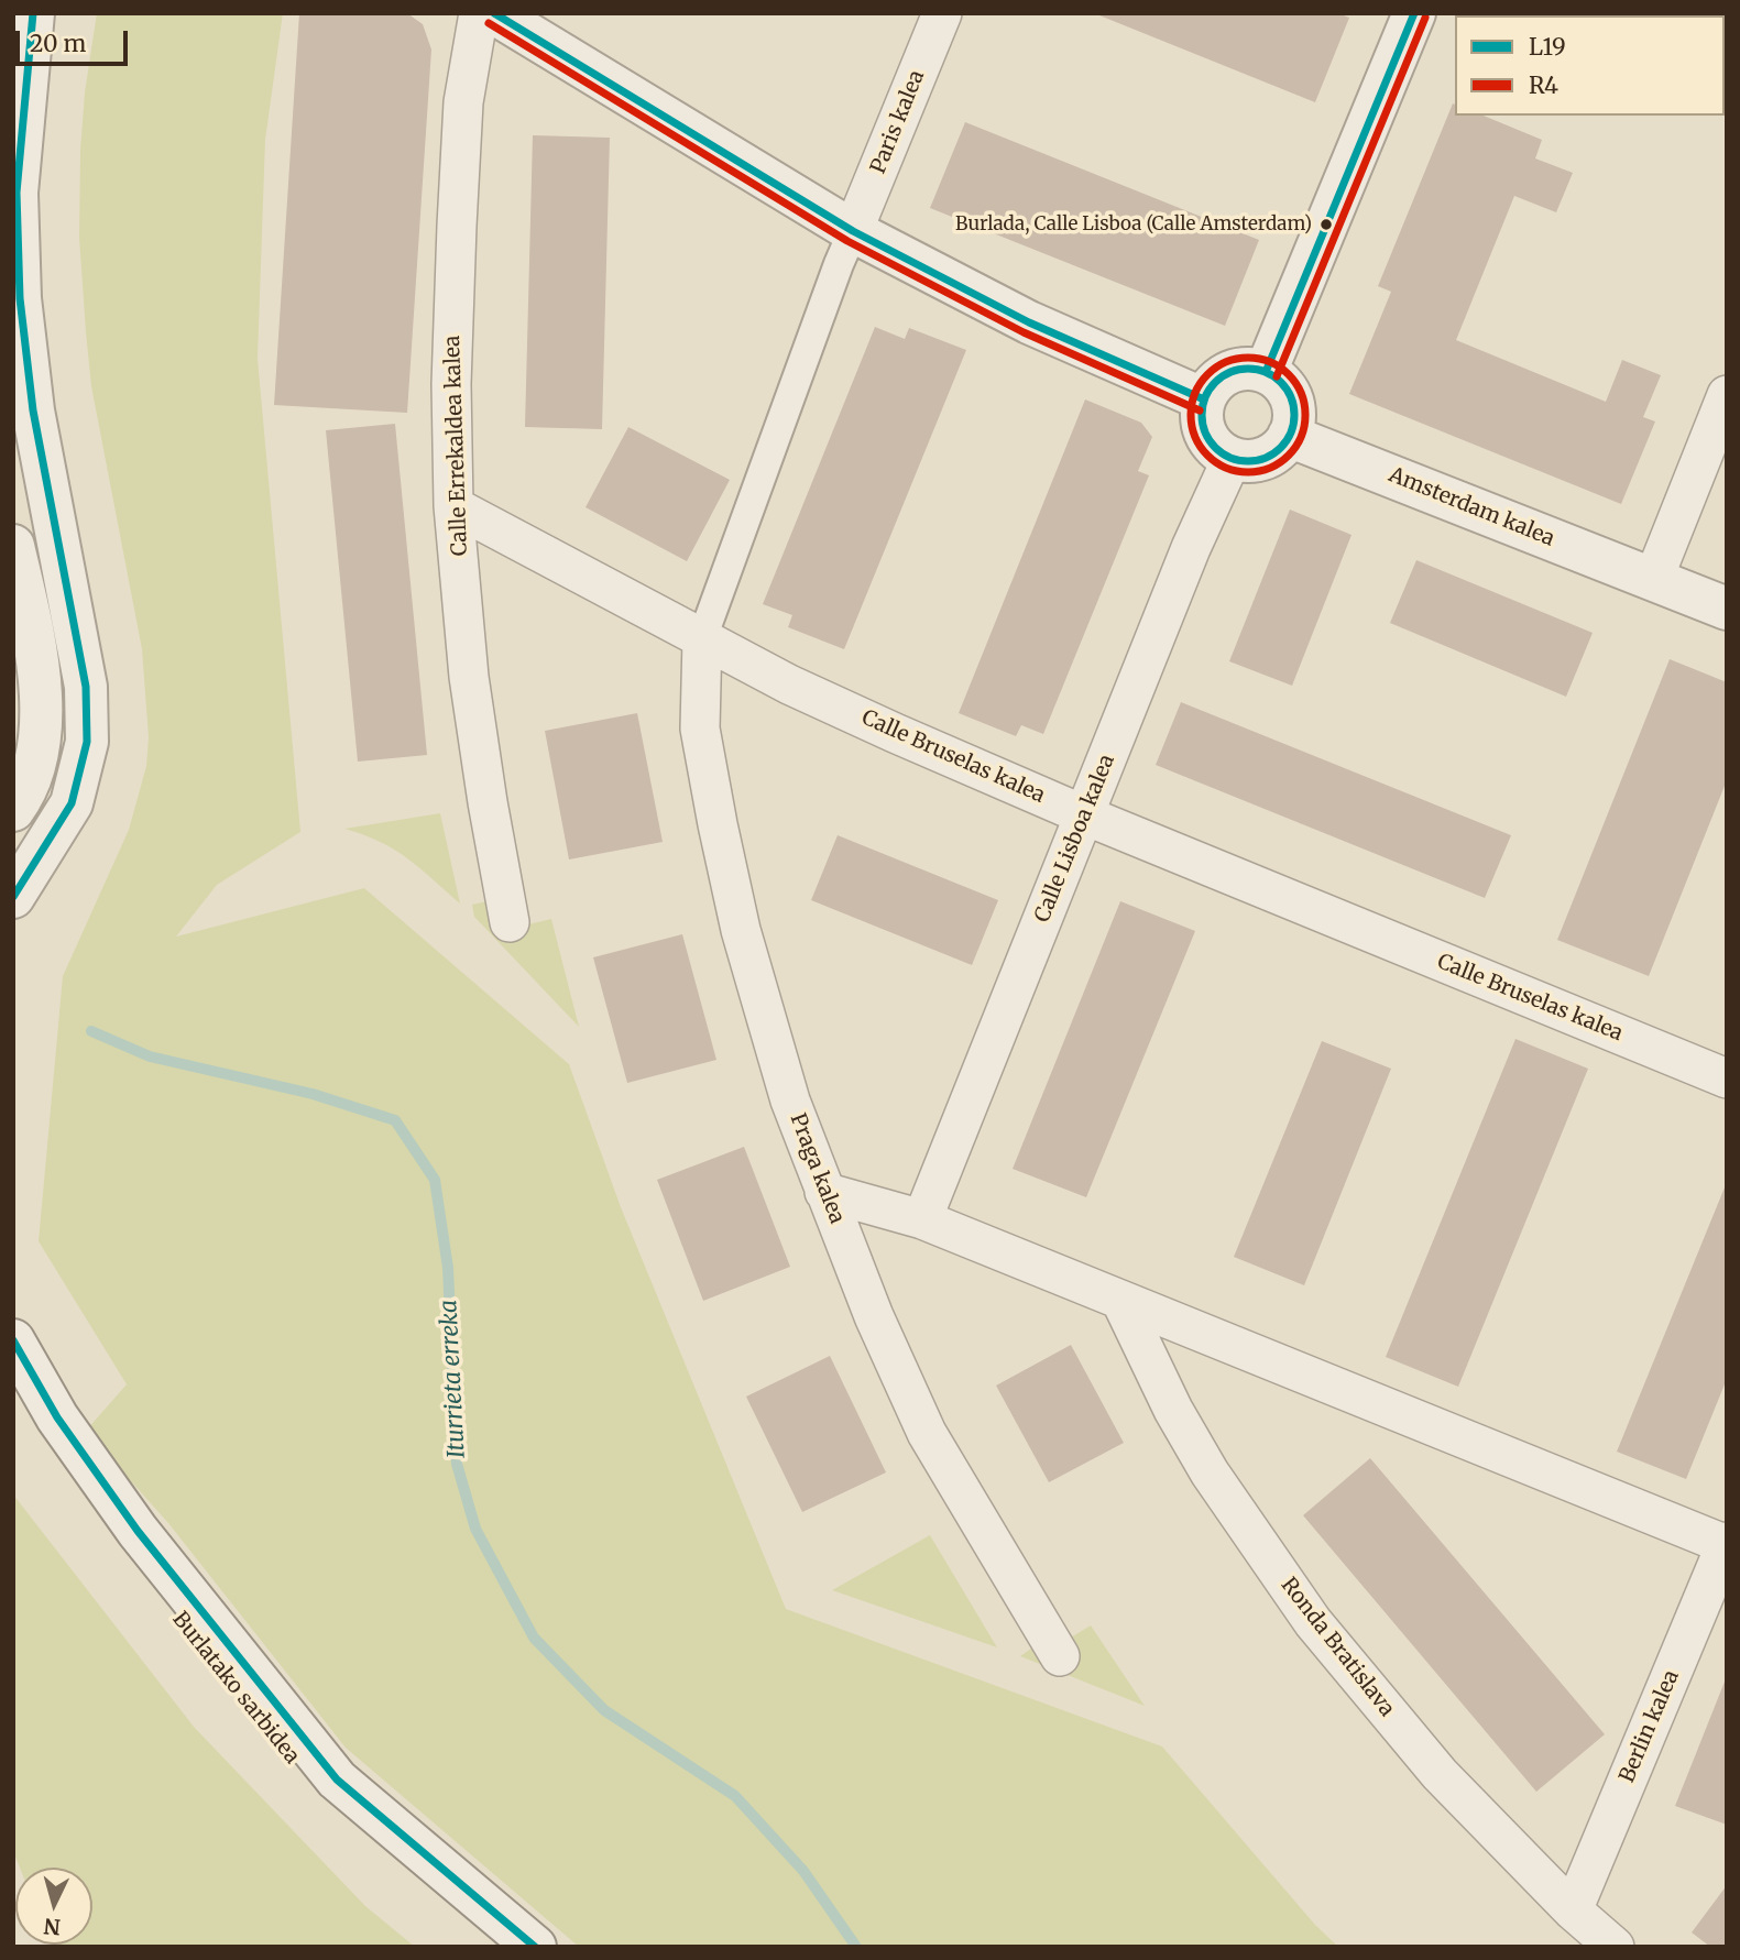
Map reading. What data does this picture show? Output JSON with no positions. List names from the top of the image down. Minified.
{"streets":{"street":["Paris kalea","Calle Errekaldea kalea","Amsterdam kalea","Calle Bruselas kalea","Calle Lisboa kalea","Praga kalea","Ronda Bratislava","Burlatako sarbidea","Berlin kalea"]},"crossings":[["Calle Errekaldea kalea","Calle Bruselas kalea"],["Amsterdam kalea","Calle Lisboa kalea"],["Calle Bruselas kalea","Calle Lisboa kalea"],["Calle Bruselas kalea","Praga kalea"],["Ronda Bratislava","Berlin kalea"]],"water":["Iturrieta erreka"],"places":["Burlada, Calle Lisboa (Calle Amsterdam)"],"lines":["transit line L19","transit line R4"],"legend":["L19","R4"],"scale_bar":"20 m","north":"bottom"}
